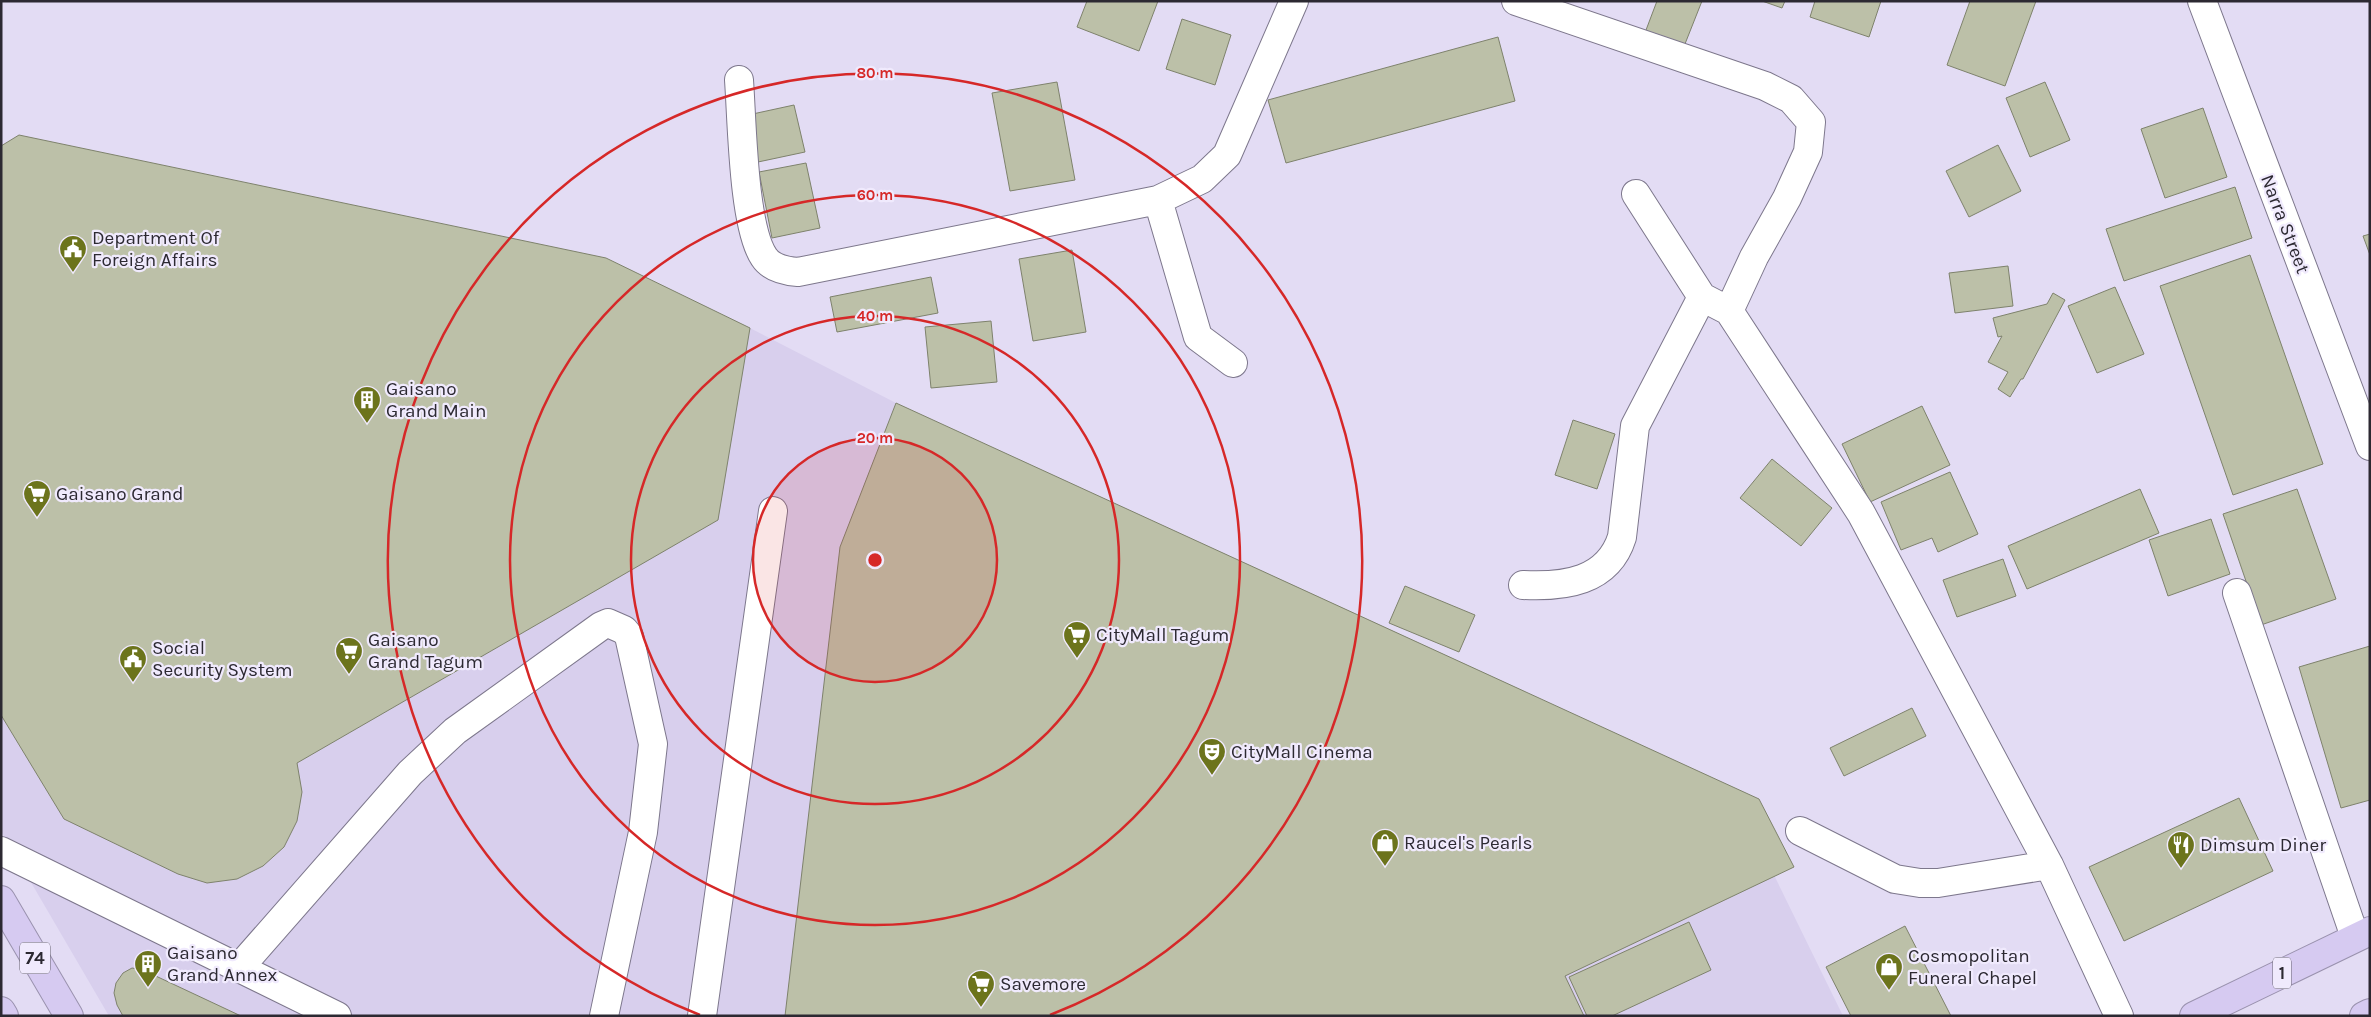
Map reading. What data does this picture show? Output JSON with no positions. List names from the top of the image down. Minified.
{"streets":{"highway":["74","1"],"street":["Narra Street"]},"places":{"public building":["Department Of Foreign Affairs","Social Security System"],"building":["Gaisano Grand Main","Gaisano Grand Annex"],"supermarket":["Gaisano Grand","CityMall Tagum","Gaisano Grand Tagum","Savemore"],"theatre":["CityMall Cinema"],"shop":["Raucel's Pearls","Cosmopolitan Funeral Chapel"],"restaurant":["Dimsum Diner"]},"rings":["80 m","60 m","40 m","20 m"]}
